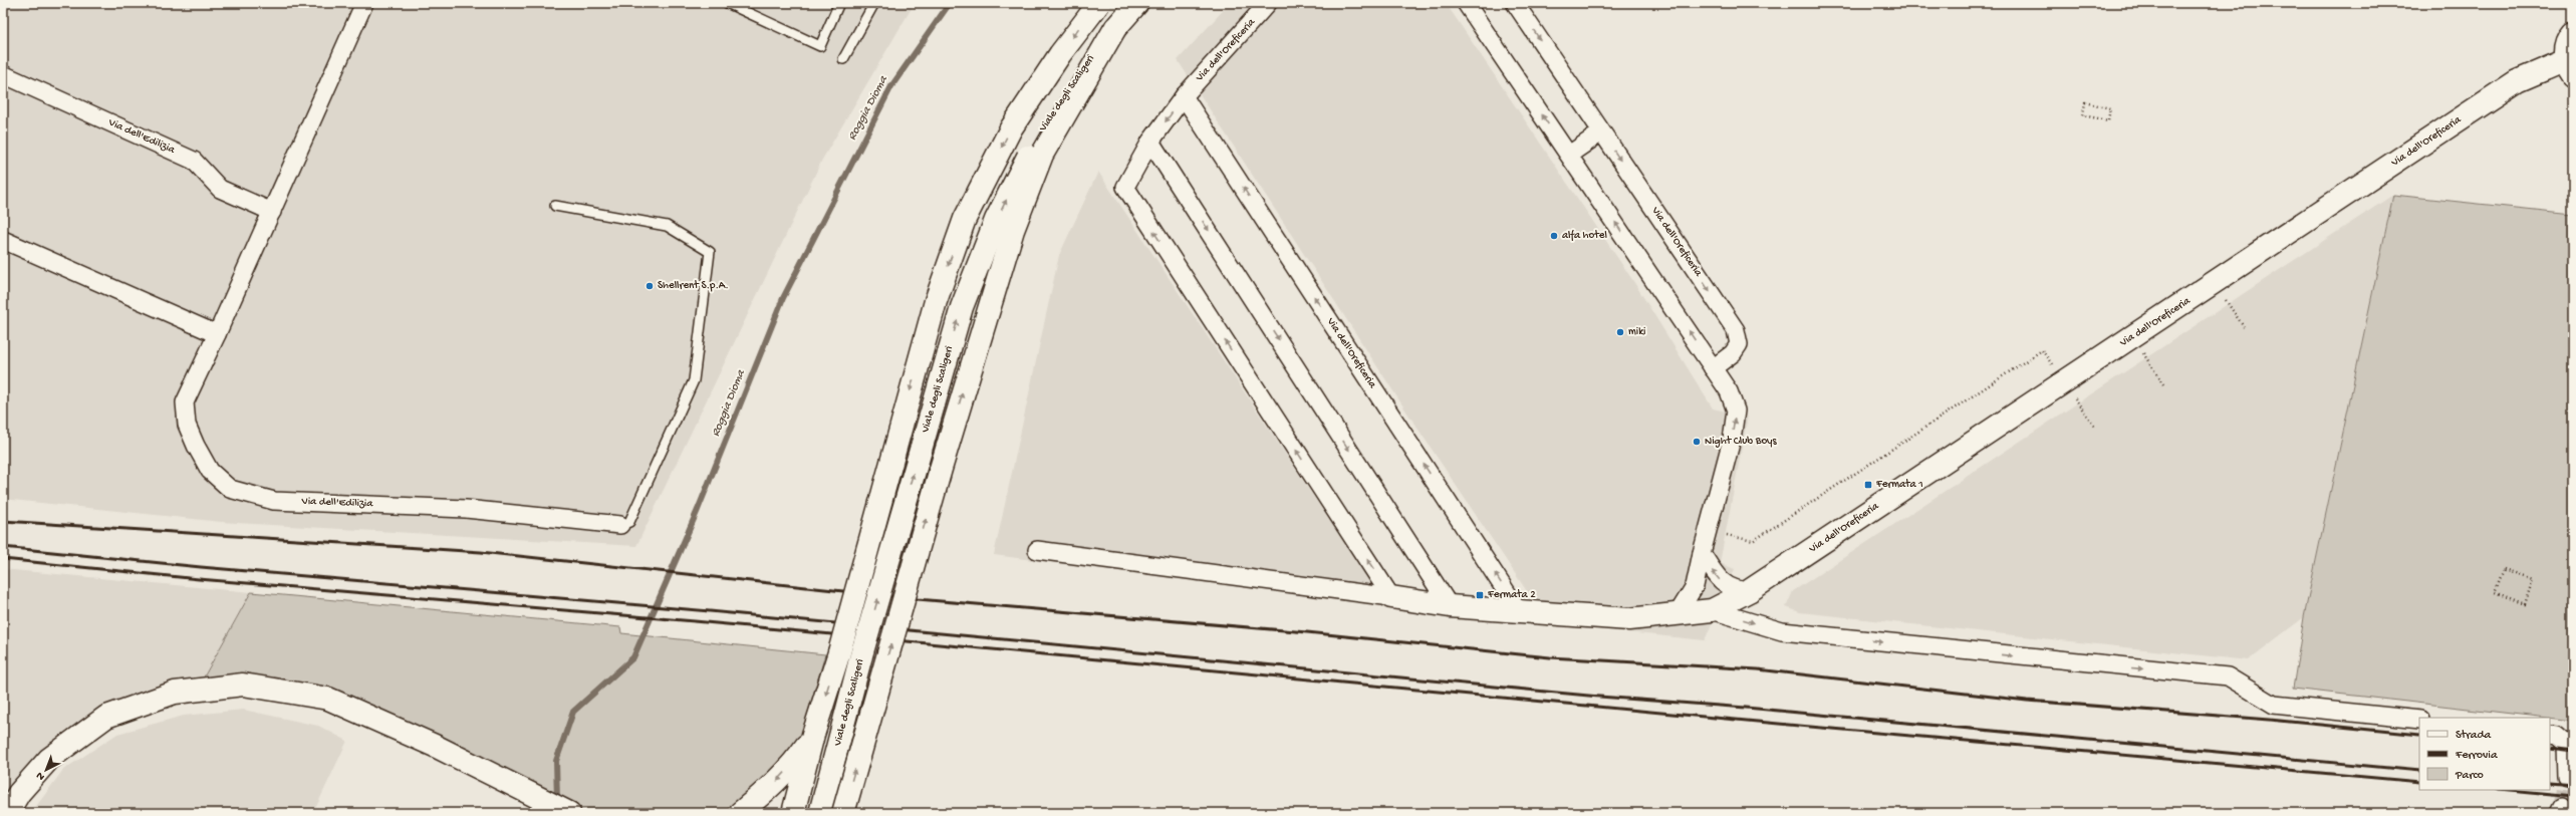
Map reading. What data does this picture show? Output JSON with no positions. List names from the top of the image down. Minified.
{"streets":{"main road":["Via dell'Oreficeria","Viale degli Scaligeri"],"street":["Via dell'Edilizia"]},"water":["Roggia Dioma"],"places":{"other":["alfa hotel","Shellrent S.p.A.","miki","Night Club Boys"],"transit":["Fermata 1","Fermata 2"]},"legend":["Strada","Ferrovia","Parco"],"north":"bottom left"}
